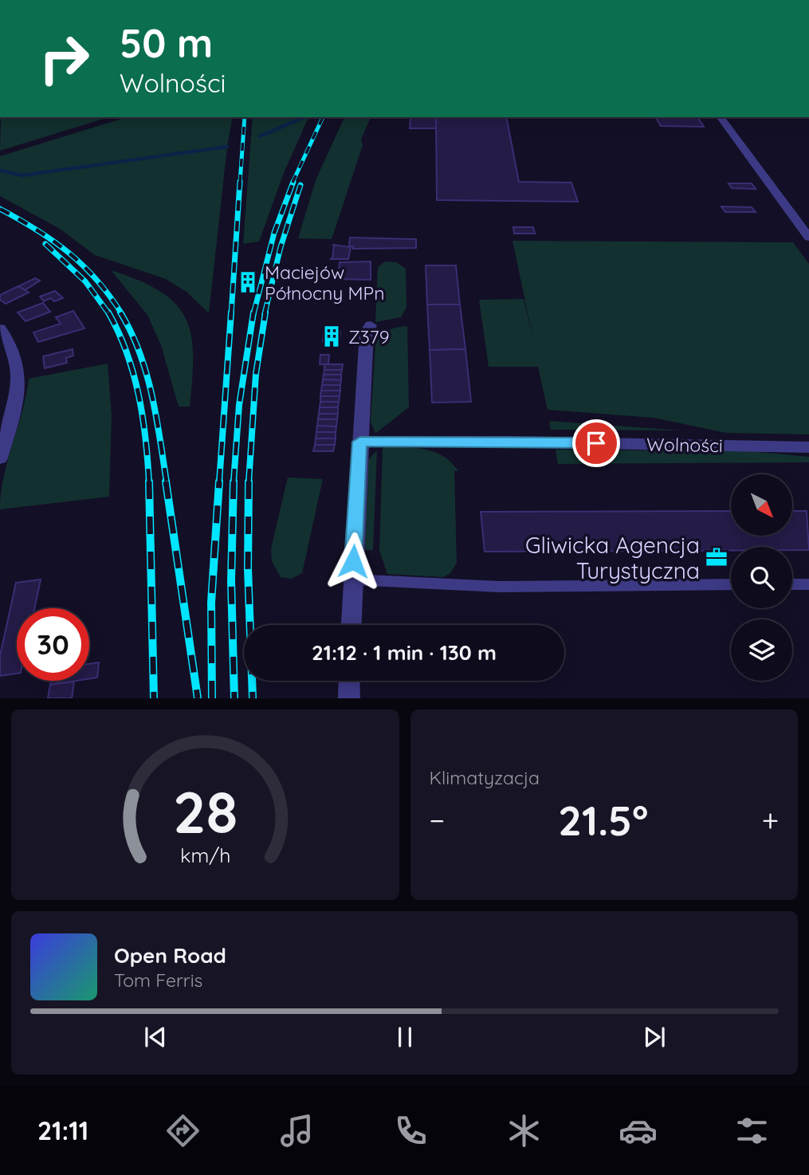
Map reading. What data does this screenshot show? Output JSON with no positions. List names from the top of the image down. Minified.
{"streets":{"street":["Wolności"]},"places":{"building":["Maciejów Północny MPn","Z379"],"office":["Gliwicka Agencja Turystyczna"]},"north":"bottom right","page":{"turn":["50 m","Wolności"],"limit":"30","trip":"21:12 · 1 min · 130 m","tile":"Klimatyzacja","heat":["−","21.5°","+"],"song":["Open Road","Tom Ferris"],"tabs":"21:11","gauge":["28","km/h"]}}
